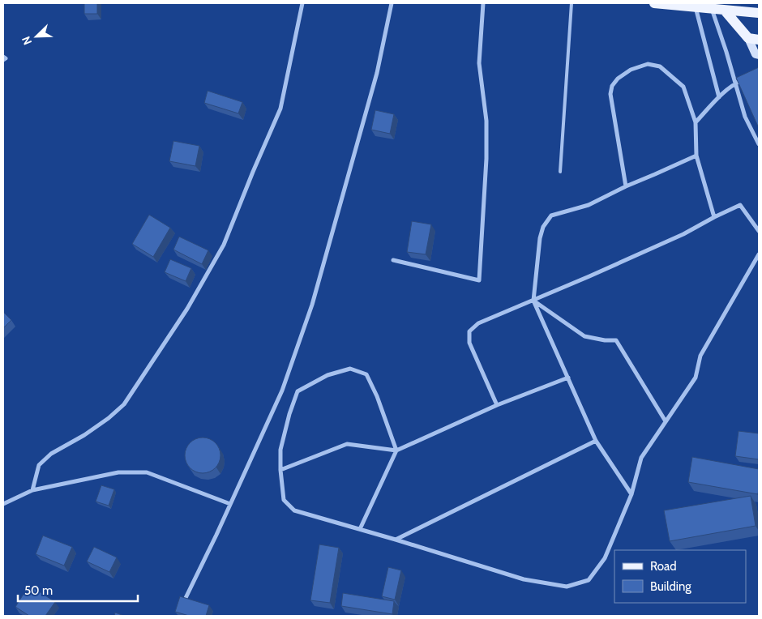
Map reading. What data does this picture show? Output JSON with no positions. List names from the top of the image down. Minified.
{"legend":["Road","Building"],"scale_bar":"50 m","north":"bottom left"}
